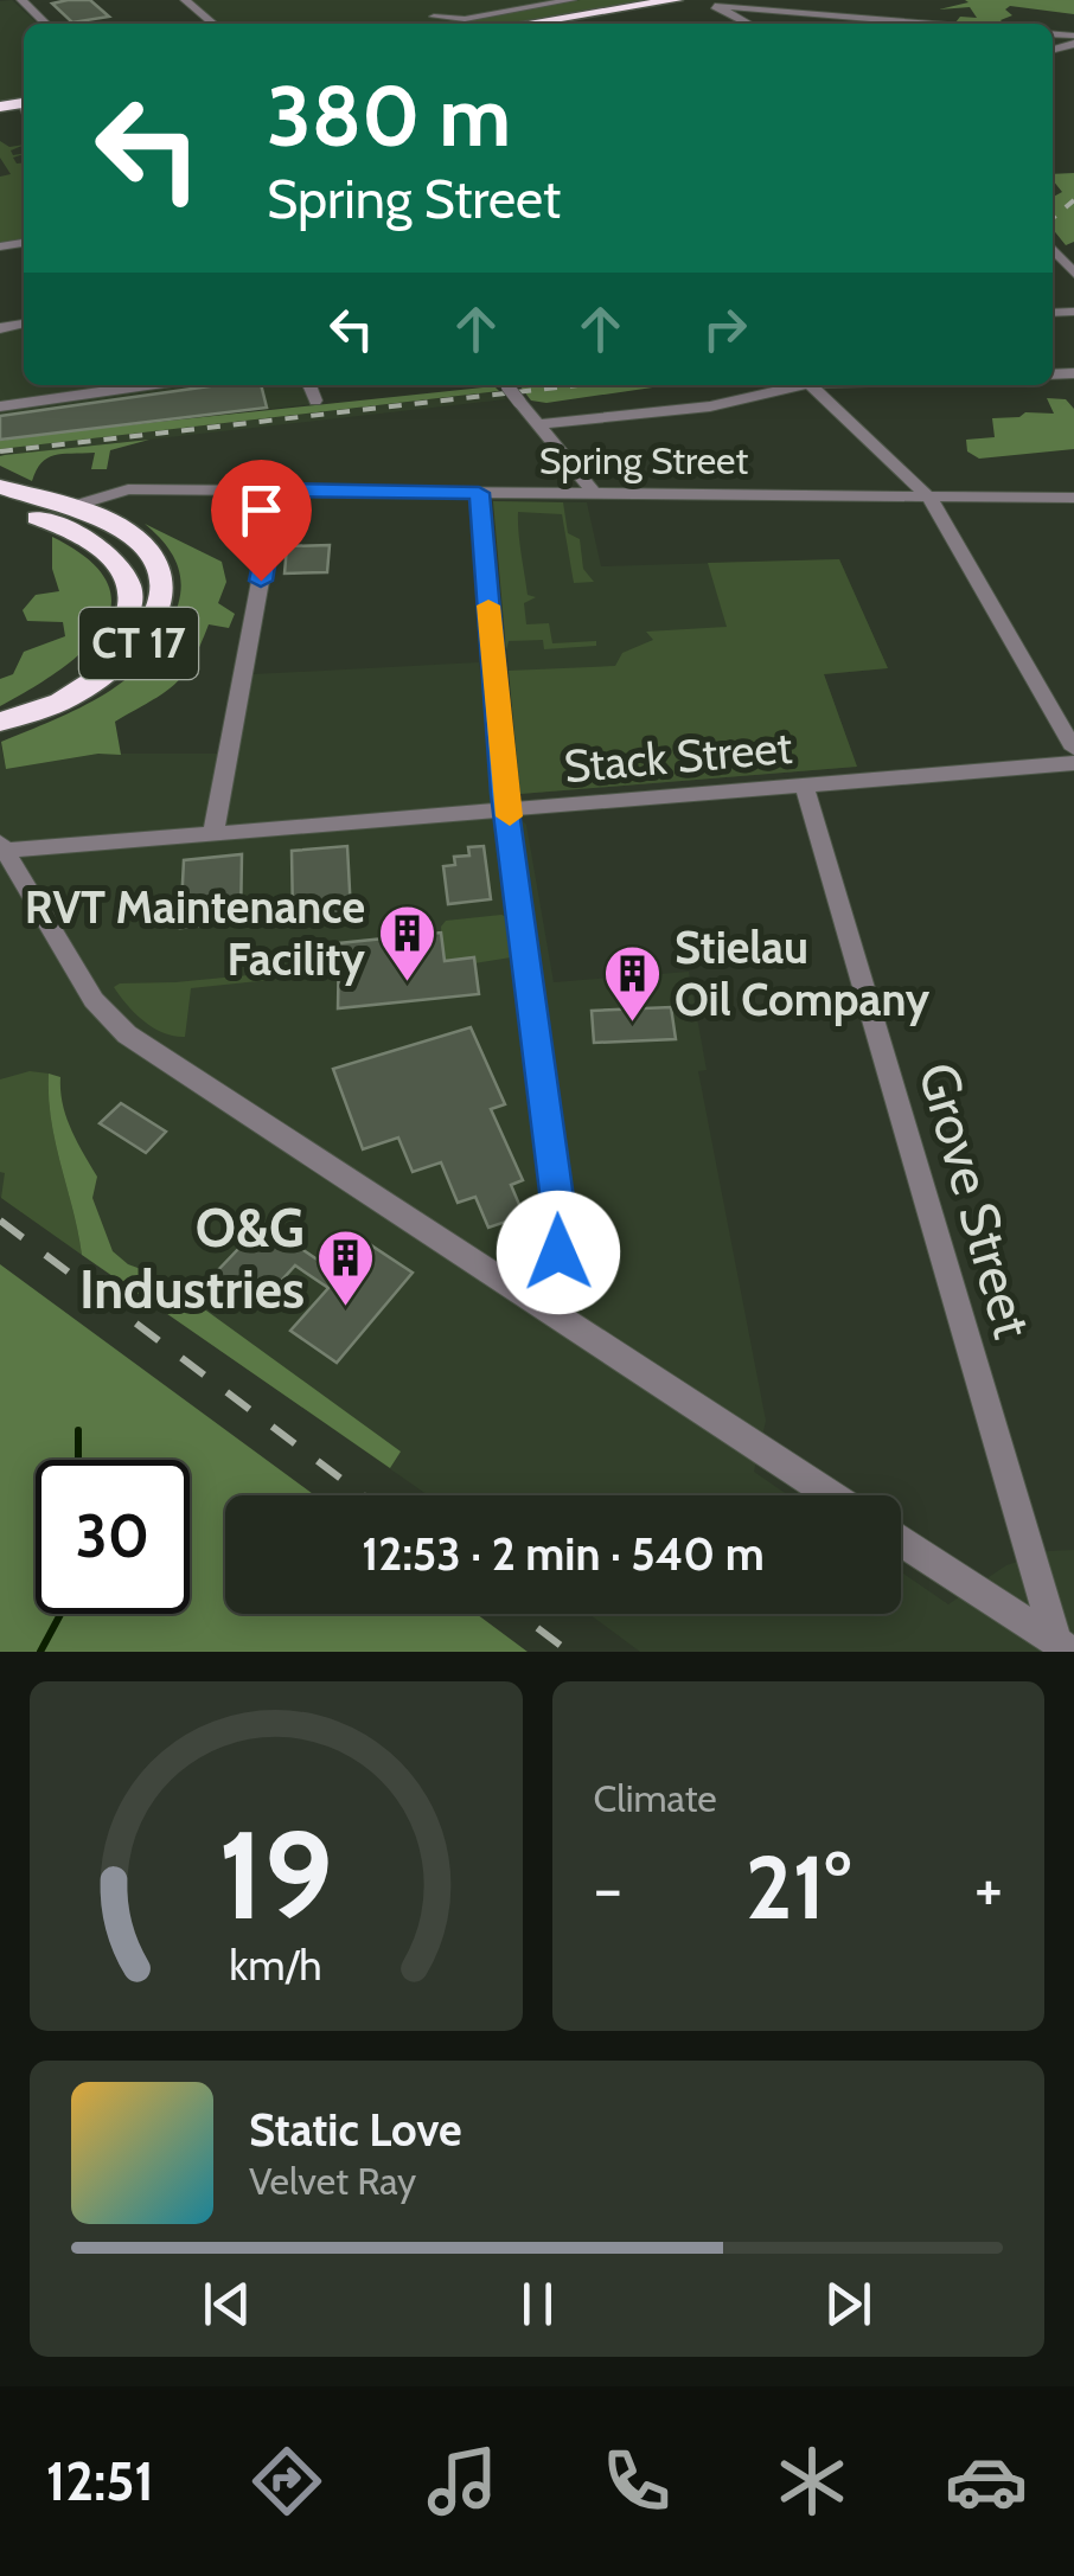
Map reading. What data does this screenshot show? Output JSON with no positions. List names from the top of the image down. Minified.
{"streets":{"highway":["CT 17"],"street":["Spring Street","Stack Street","Grove Street"]},"crossings":[["Spring Street","CT 17"],["Stack Street","Grove Street"]],"places":{"building":["RVT Maintenance Facility","Stielau Oil Company","O&G Industries"]},"page":{"turn":["380 m","Spring Street"],"limit":"30","trip":"12:53 · 2 min · 540 m","tile":"Climate","heat":["−","21°","+"],"song":["Static Love","Velvet Ray"],"tabs":"12:51","gauge":["19","km/h"]}}
